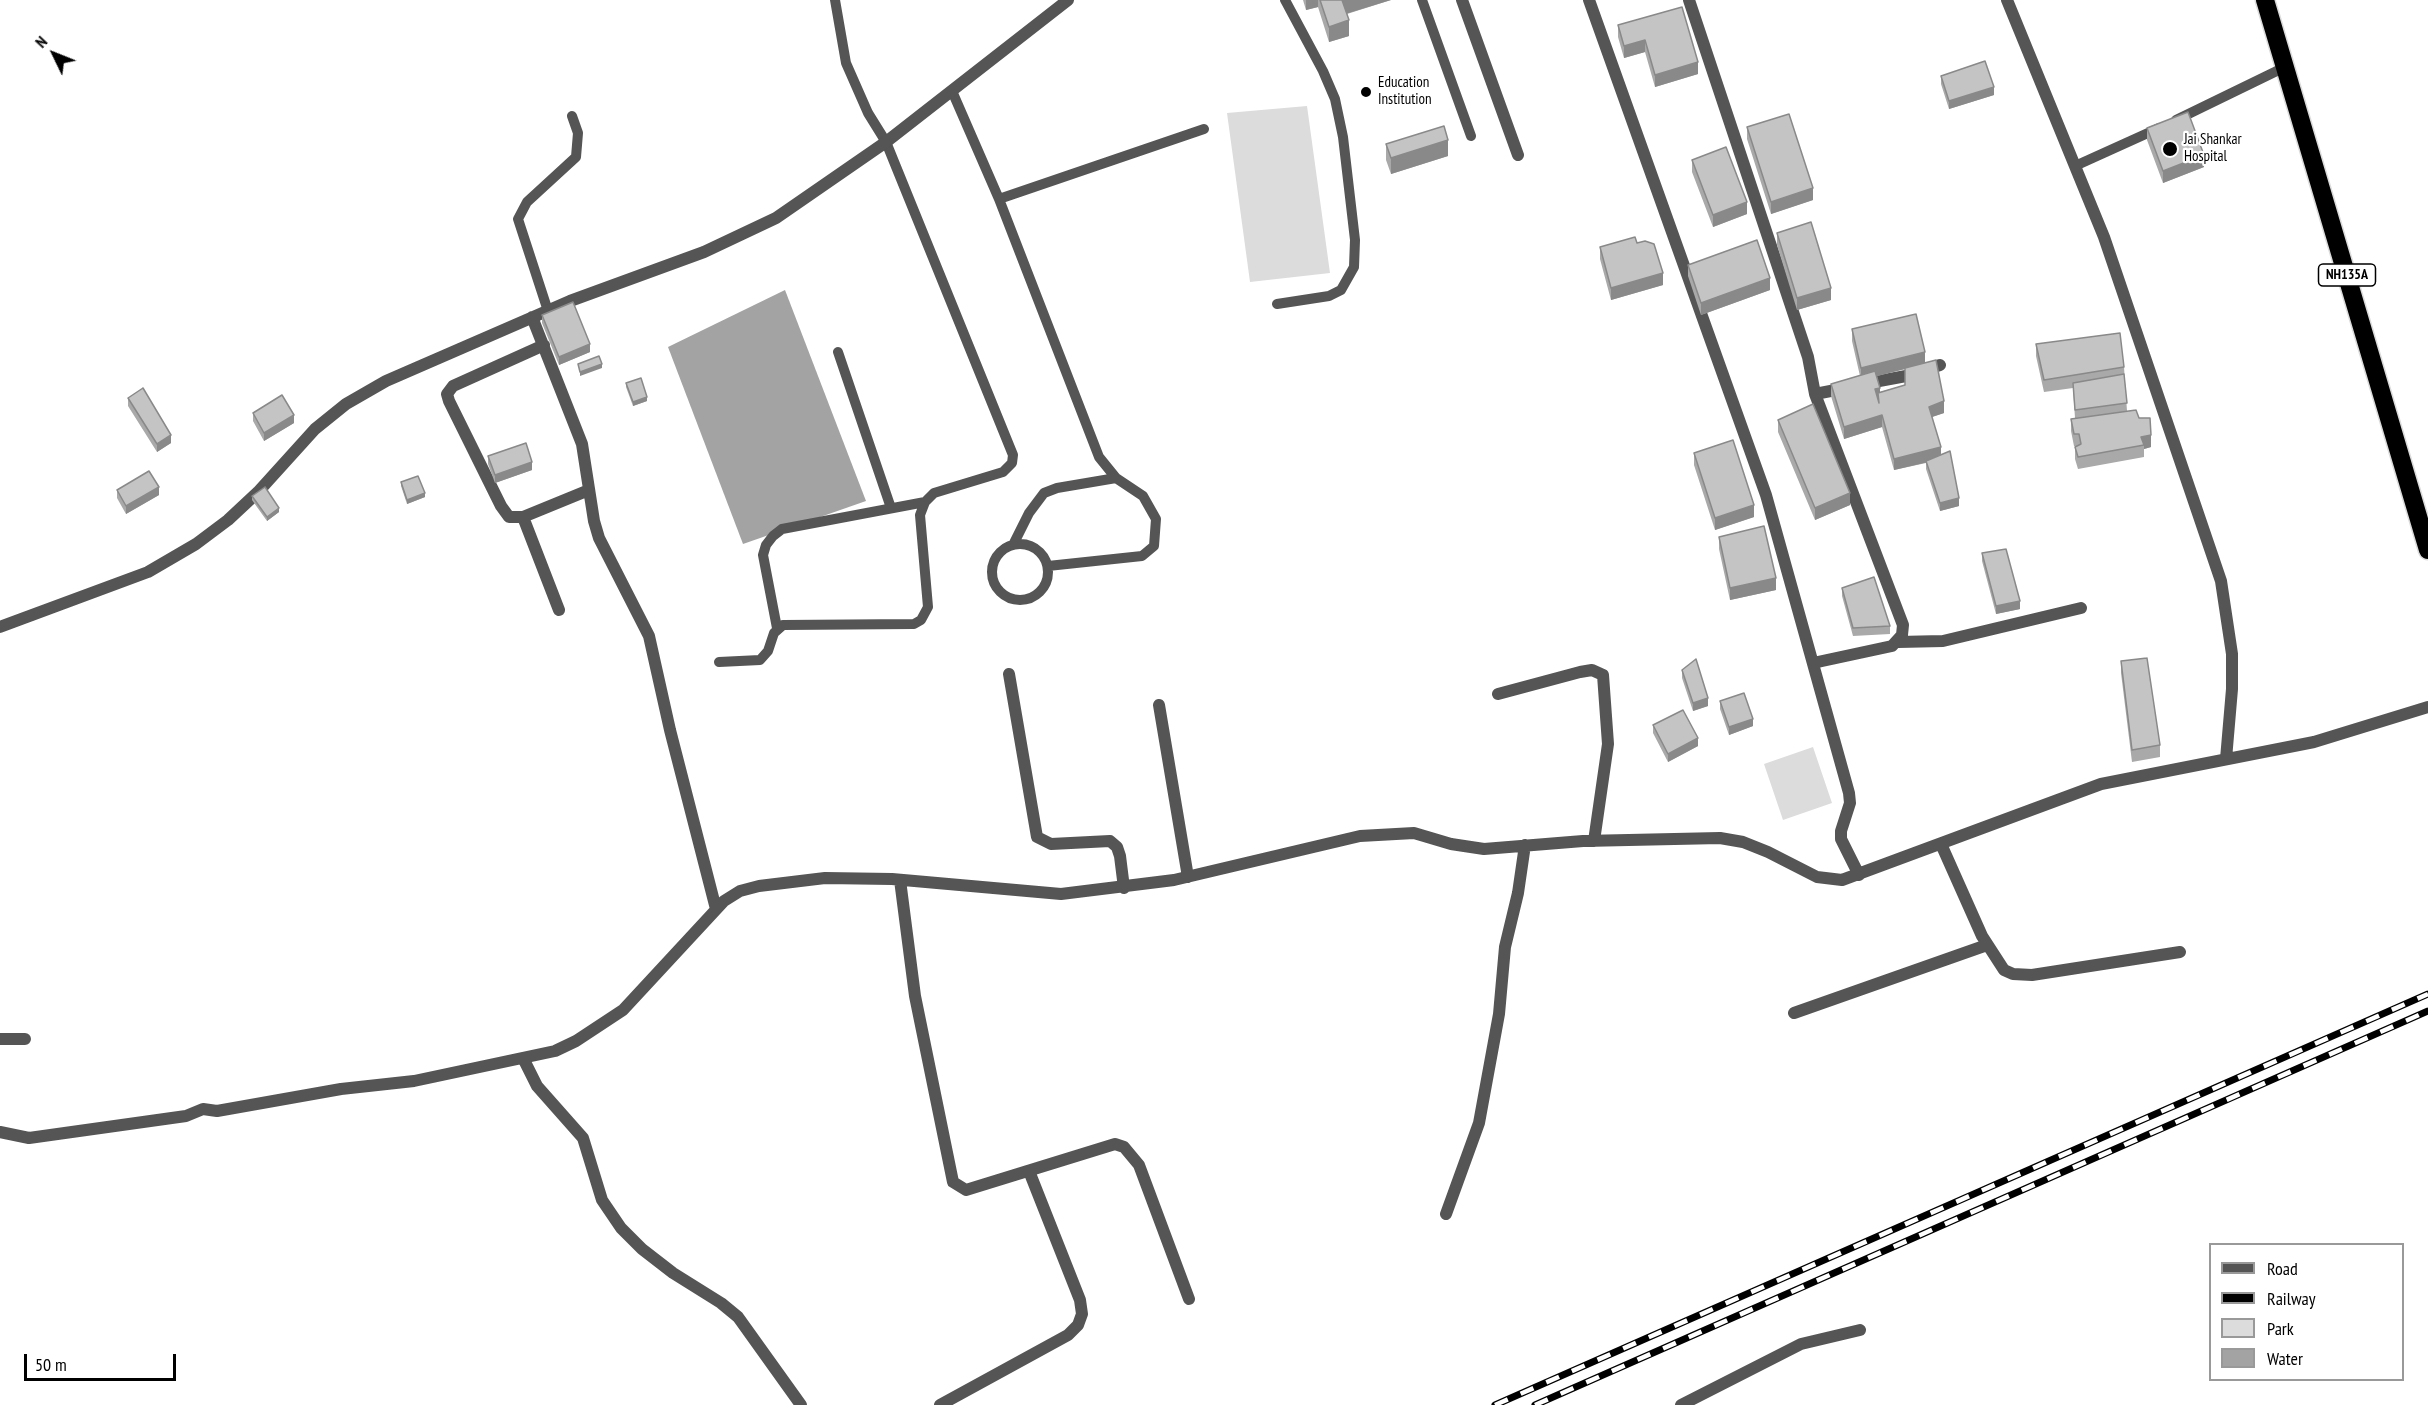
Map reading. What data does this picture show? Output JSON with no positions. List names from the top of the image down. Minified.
{"streets":{"highway":["NH135A"]},"places":["Education Institution","Jai Shankar Hospital"],"legend":["Road","Railway","Park","Water"],"scale_bar":"50 m","north":"top left"}
